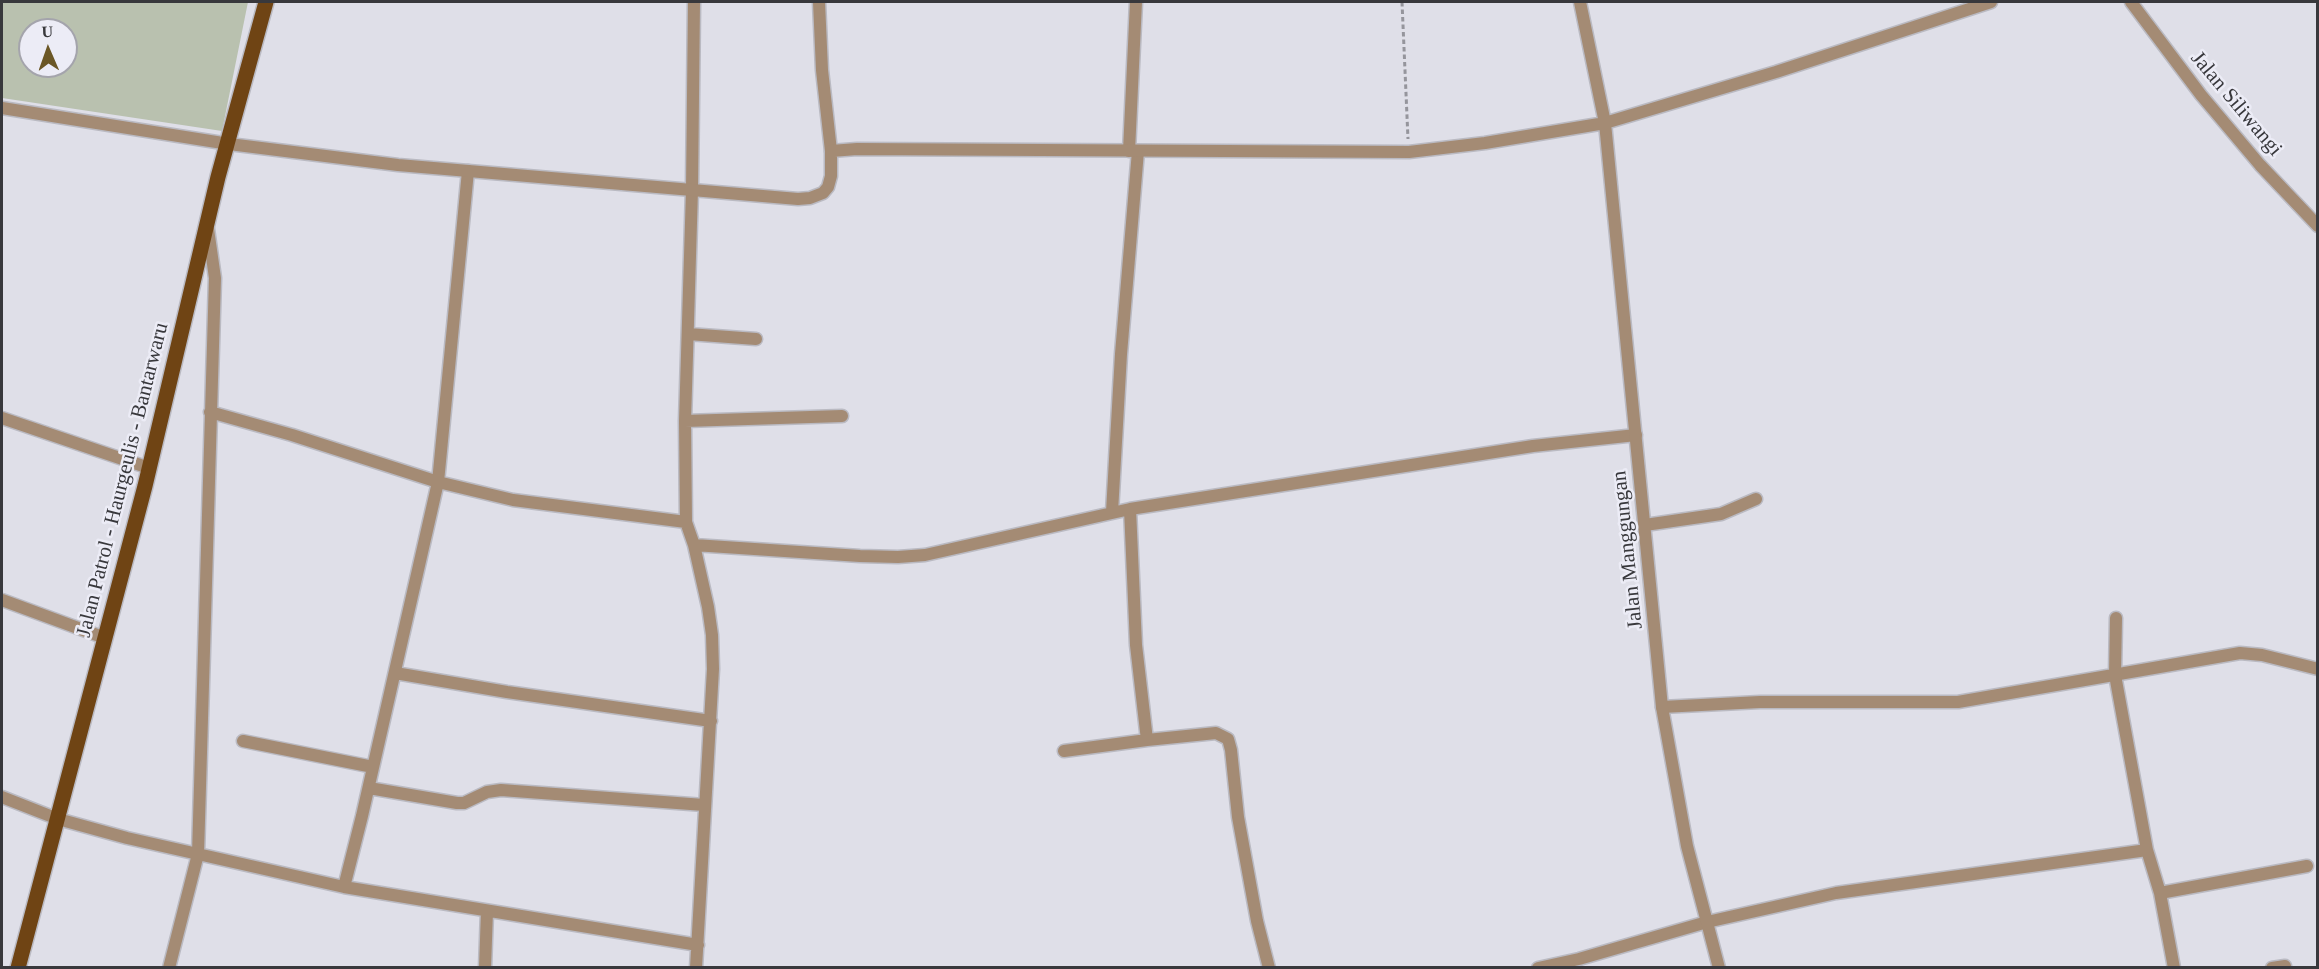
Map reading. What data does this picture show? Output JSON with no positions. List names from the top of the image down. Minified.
{"streets":{"main road":["Jalan Patrol - Haurgeulis - Bantarwaru"],"street":["Jalan Siliwangi","Jalan Manggungan"]},"north":"top"}
